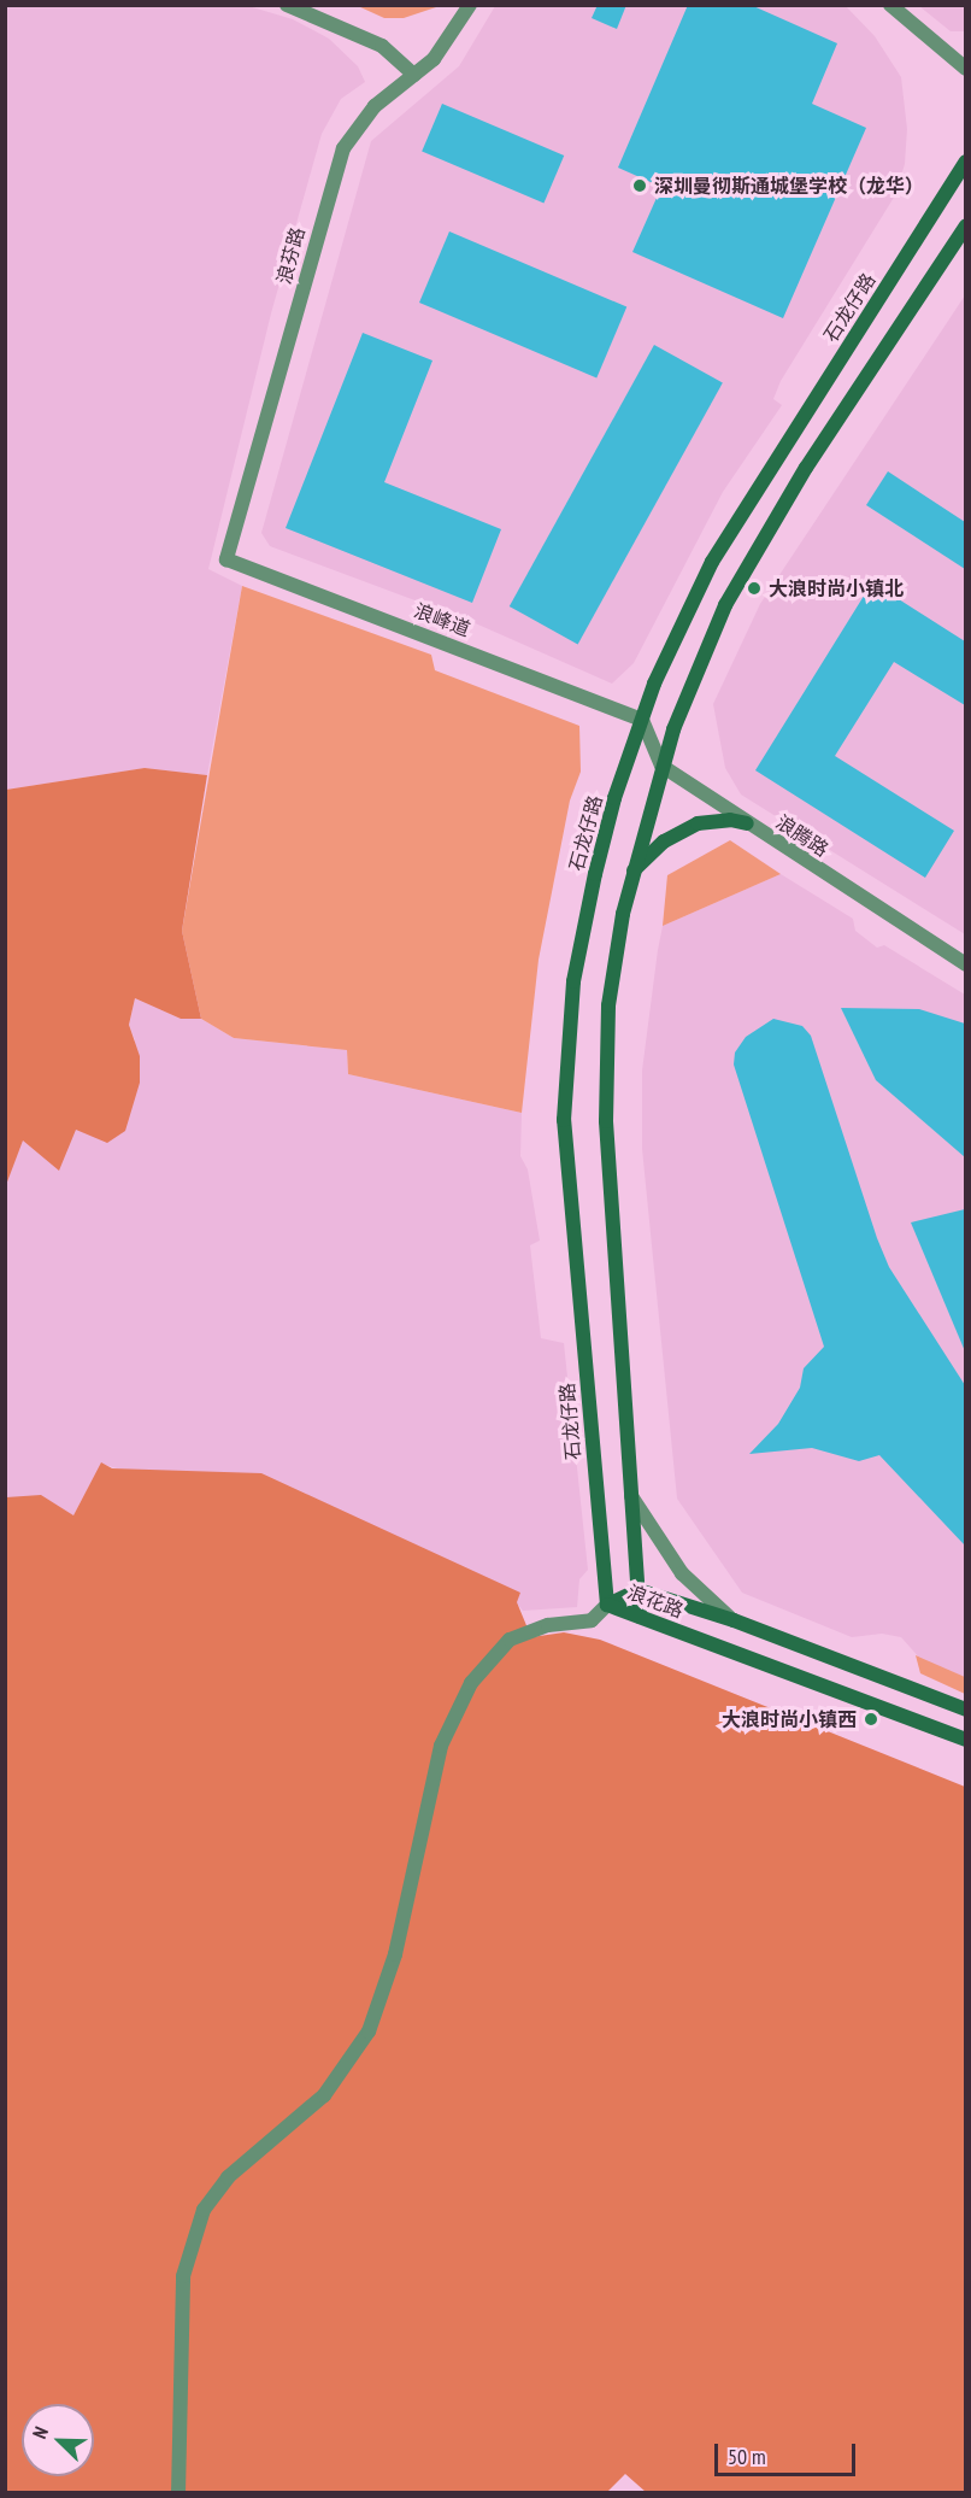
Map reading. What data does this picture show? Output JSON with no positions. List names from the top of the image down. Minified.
{"streets":{"main road":["石龙仔路","浪花路"],"street":["浪芬路","浪峰道","浪腾路"]},"crossings":[["浪芬路","浪峰道"],["石龙仔路","浪峰道"],["石龙仔路","浪花路"]],"places":["深圳曼彻斯通城堡学校（龙华）","大浪时尚小镇北","大浪时尚小镇西"],"scale_bar":"50 m","north":"top left"}
